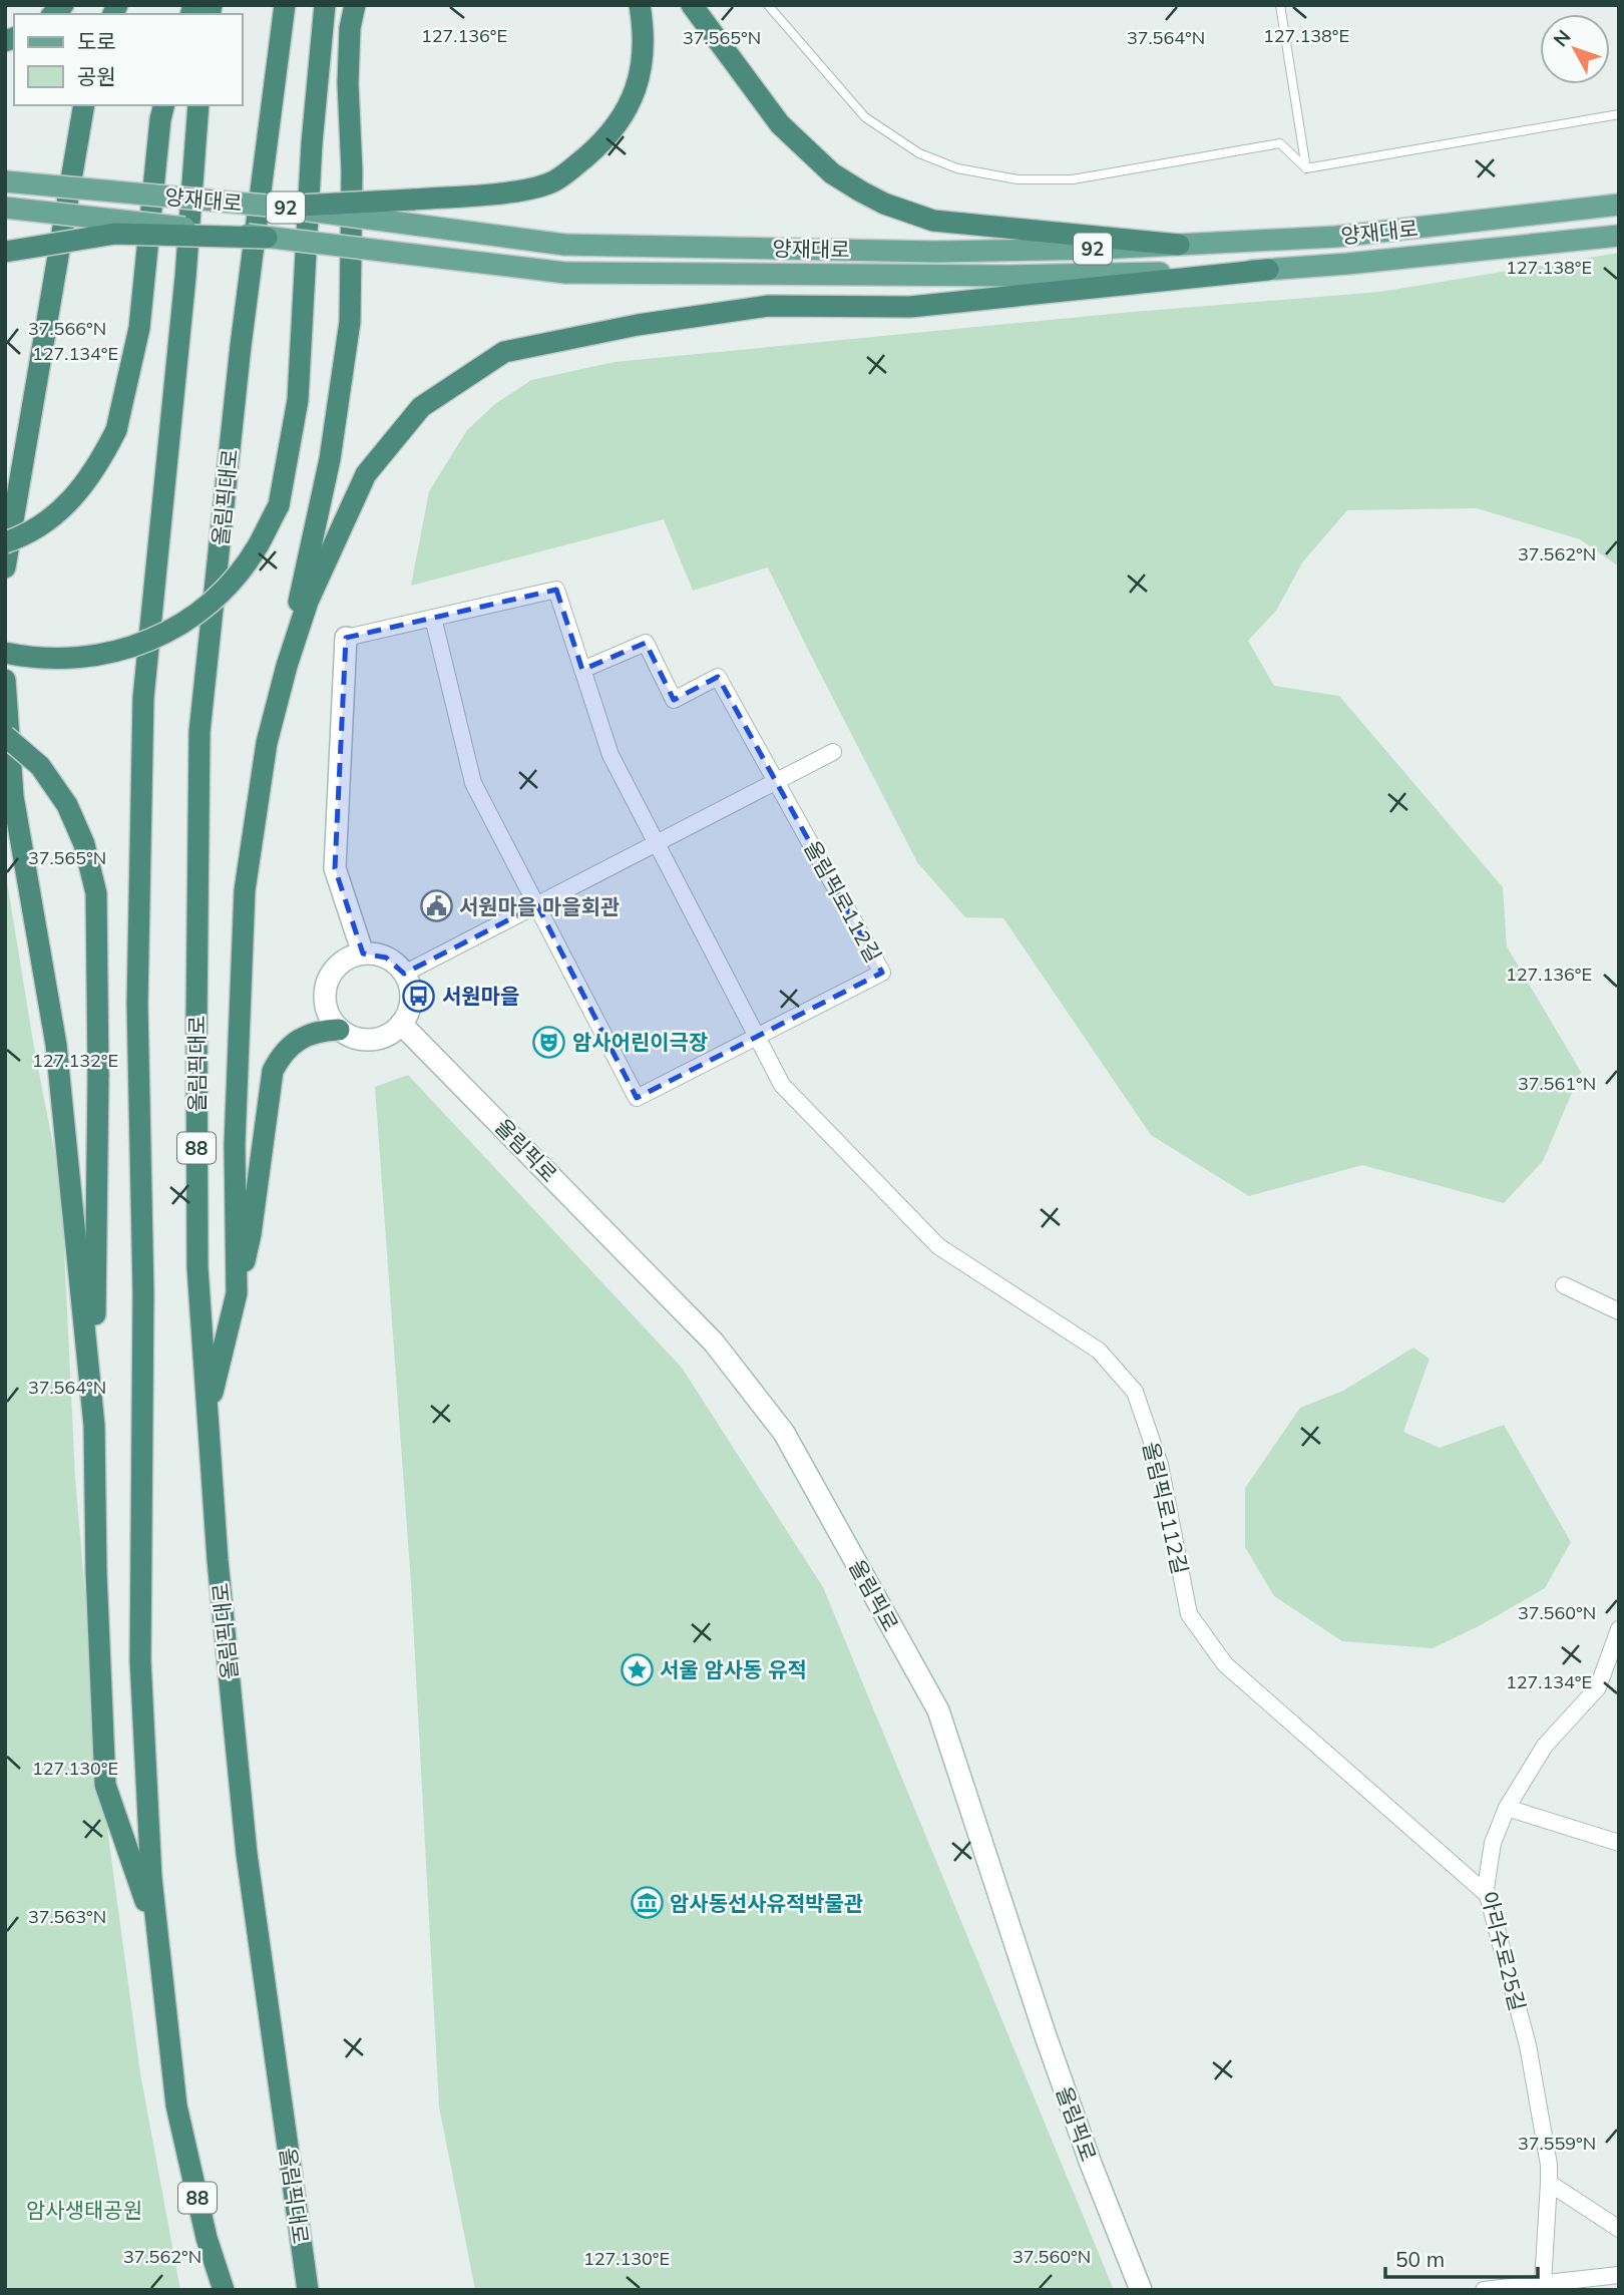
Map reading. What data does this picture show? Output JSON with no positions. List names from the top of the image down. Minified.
{"streets":{"highway":["올림픽대로","88"],"main road":["양재대로","92","올림픽로"],"street":["올림픽로112길","아리수로25길"]},"crossings":[["올림픽로112길","아리수로25길"]],"parks":["암사생태공원"],"places":{"public building":["서원마을 마을회관"],"bus stop":["서원마을"],"theatre":["암사어린이극장"],"place":["서울 암사동 유적"],"museum":["암사동선사유적박물관"]},"legend":["도로","공원"],"scale_bar":"50 m","north":"top left","coordinates":["127.136°E","127.138°E","37.565°N","37.564°N","37.566°N","127.134°E","37.562°N","127.132°E","37.561°N","37.560°N","127.130°E","37.563°N","37.559°N"]}
